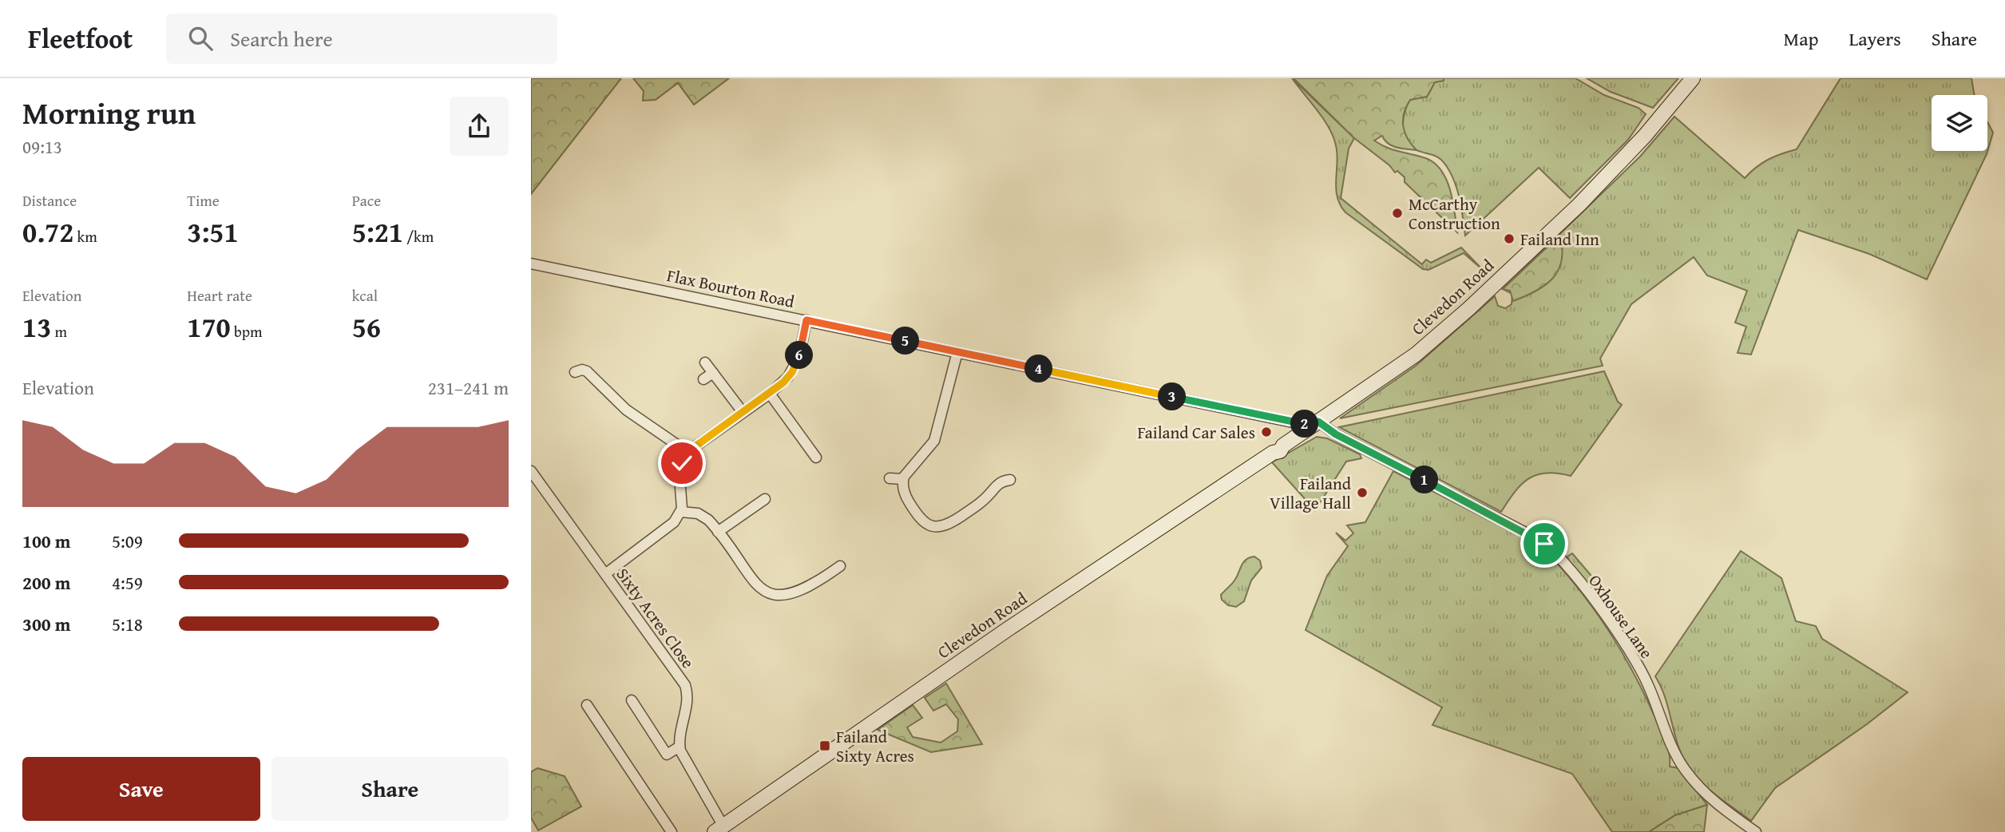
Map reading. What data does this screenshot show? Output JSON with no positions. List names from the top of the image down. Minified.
{"streets":{"main road":["Clevedon Road"],"street":["Flax Bourton Road","Oxhouse Lane","Sixty Acres Close"]},"crossings":[["Flax Bourton Road","Clevedon Road"],["Flax Bourton Road","Oxhouse Lane"],["Clevedon Road","Oxhouse Lane"]],"places":{"other":["McCarthy Construction","Failand Inn","Failand Car Sales","Failand Village Hall"],"transit":["Failand Sixty Acres"]},"page":{"header":"Fleetfoot","search":"Search here","nav":["Map","Layers","Share"],"heading":["Morning run","09:13"],"stats":[["Distance","0.72 km"],["Time","3:51"],["Pace","5:21 /km"],["Elevation","13 m"],["Heart rate","170 bpm"],["kcal","56"]],"pins":["5","6","4","3","2","1"],"chart":["Elevation","231–241 m"],"list":[{"name":"100 m","note":"5:09"},{"name":"200 m","note":"4:59"},{"name":"300 m","note":"5:18"}],"buttons":["Save","Share"]}}
